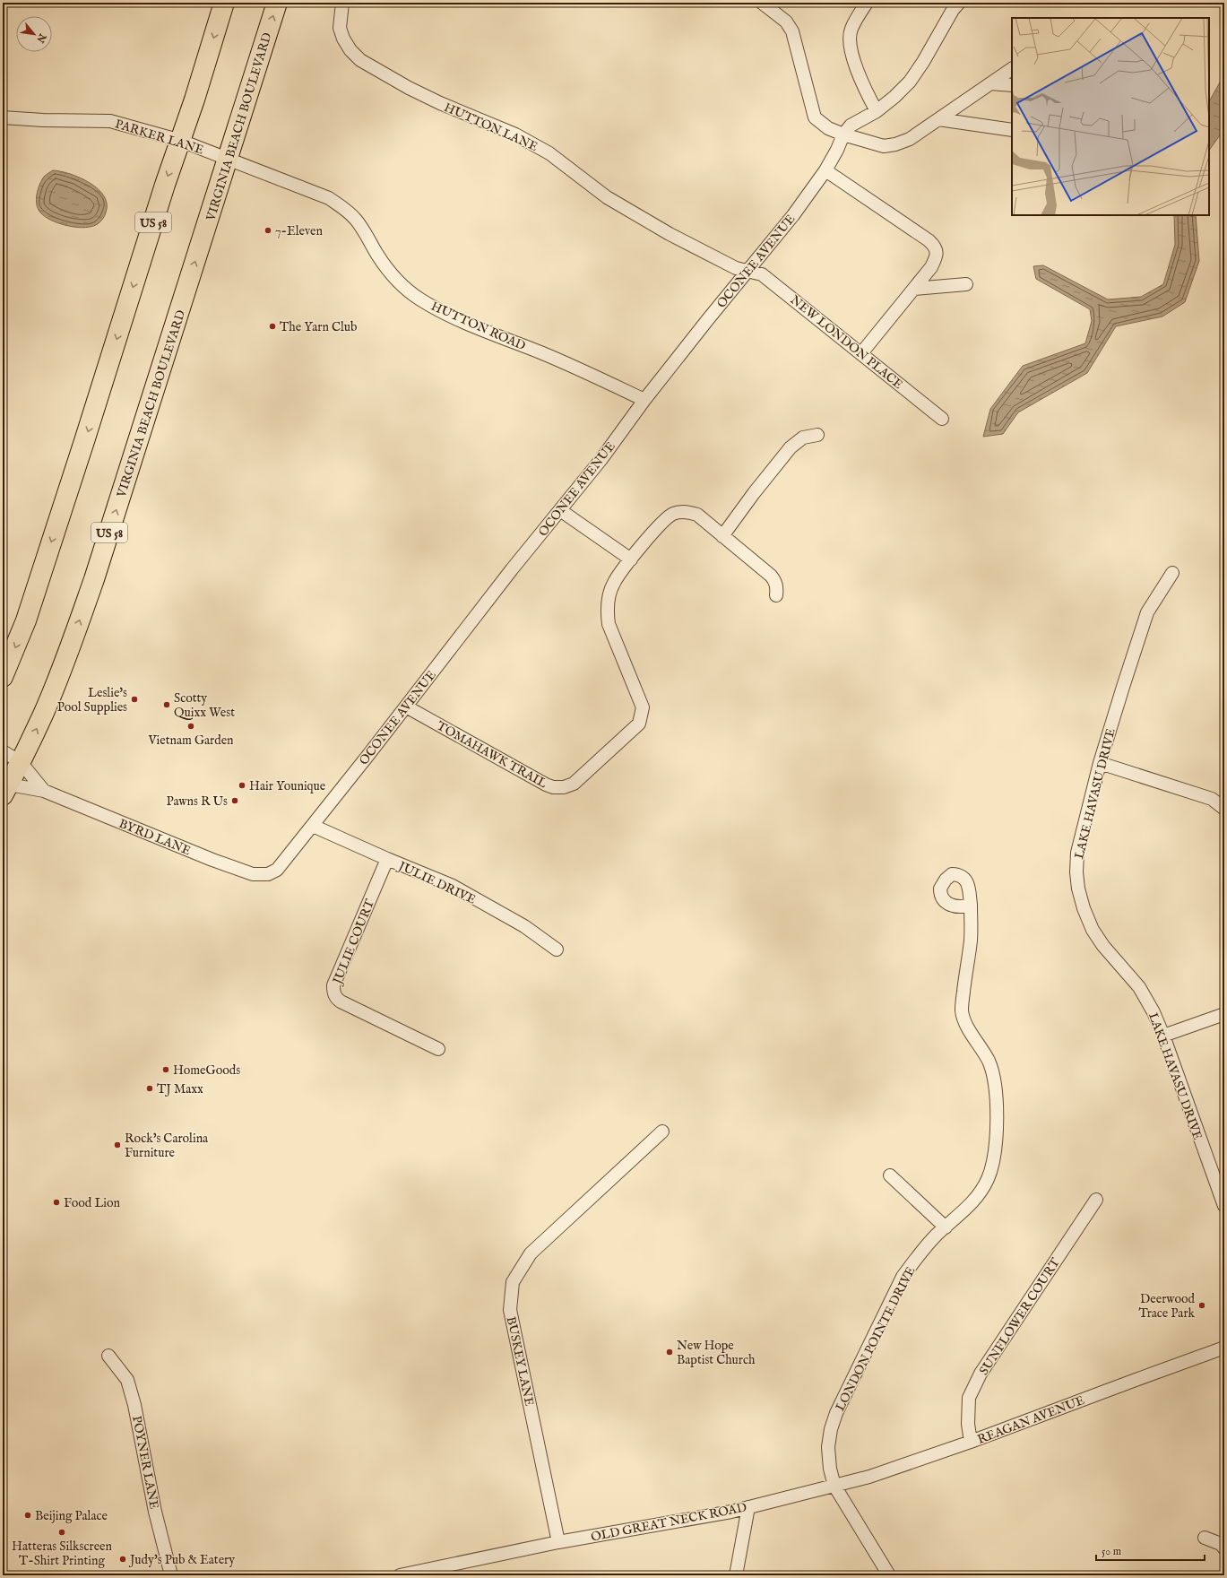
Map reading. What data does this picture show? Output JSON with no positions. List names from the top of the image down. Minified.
{"streets":{"main road":["VIRGINIA BEACH BOULEVARD","US 58"],"street":["HUTTON LANE","PARKER LANE","OCONEE AVENUE","HUTTON ROAD","NEW LONDON PLACE","TOMAHAWK TRAIL","LAKE HAVASU DRIVE","BYRD LANE","JULIE DRIVE","JULIE COURT","SUNFLOWER COURT","LONDON POINTE DRIVE","BUSKEY LANE","REAGAN AVENUE","POYNER LANE","OLD GREAT NECK ROAD"]},"crossings":[["VIRGINIA BEACH BOULEVARD","PARKER LANE"],["VIRGINIA BEACH BOULEVARD","HUTTON ROAD"],["VIRGINIA BEACH BOULEVARD","BYRD LANE"],["HUTTON LANE","OCONEE AVENUE"],["HUTTON LANE","NEW LONDON PLACE"],["PARKER LANE","US 58"],["PARKER LANE","HUTTON ROAD"],["OCONEE AVENUE","HUTTON ROAD"],["OCONEE AVENUE","NEW LONDON PLACE"],["OCONEE AVENUE","TOMAHAWK TRAIL"],["OCONEE AVENUE","BYRD LANE"],["OCONEE AVENUE","JULIE DRIVE"],["JULIE DRIVE","JULIE COURT"],["SUNFLOWER COURT","REAGAN AVENUE"],["LONDON POINTE DRIVE","REAGAN AVENUE"],["LONDON POINTE DRIVE","OLD GREAT NECK ROAD"],["BUSKEY LANE","OLD GREAT NECK ROAD"],["REAGAN AVENUE","OLD GREAT NECK ROAD"]],"places":["7-Eleven","The Yarn Club","Leslie's Pool Supplies","Scotty Quixx West","Vietnam Garden","Hair Younique","Pawns R Us","HomeGoods","TJ Maxx","Rock's Carolina Furniture","Food Lion","Deerwood Trace Park","New Hope Baptist Church","Beijing Palace","Hatteras Silkscreen T-Shirt Printing","Judy's Pub & Eatery"],"scale_bar":"50 m","north":"bottom right"}
